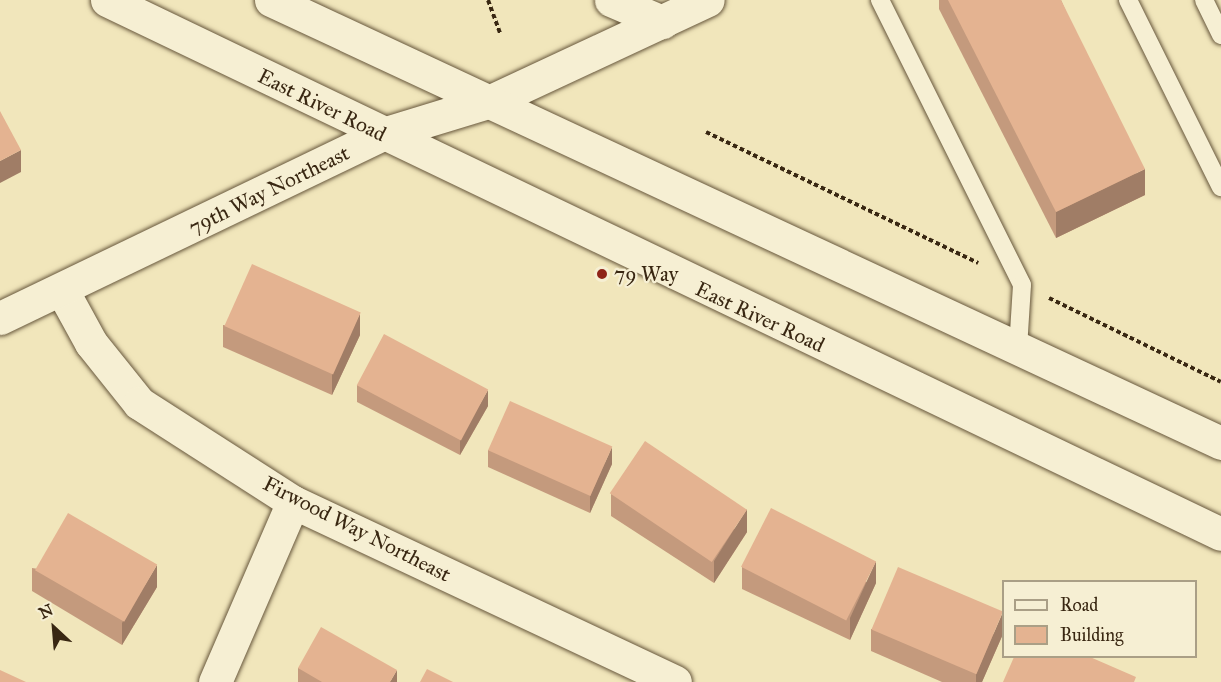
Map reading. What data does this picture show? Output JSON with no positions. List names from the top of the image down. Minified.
{"streets":{"main road":["East River Road","79th Way Northeast","Firwood Way Northeast"]},"crossings":[["East River Road","79th Way Northeast"],["79th Way Northeast","Firwood Way Northeast"]],"places":["79 Way"],"legend":["Road","Building"],"north":"top left"}
